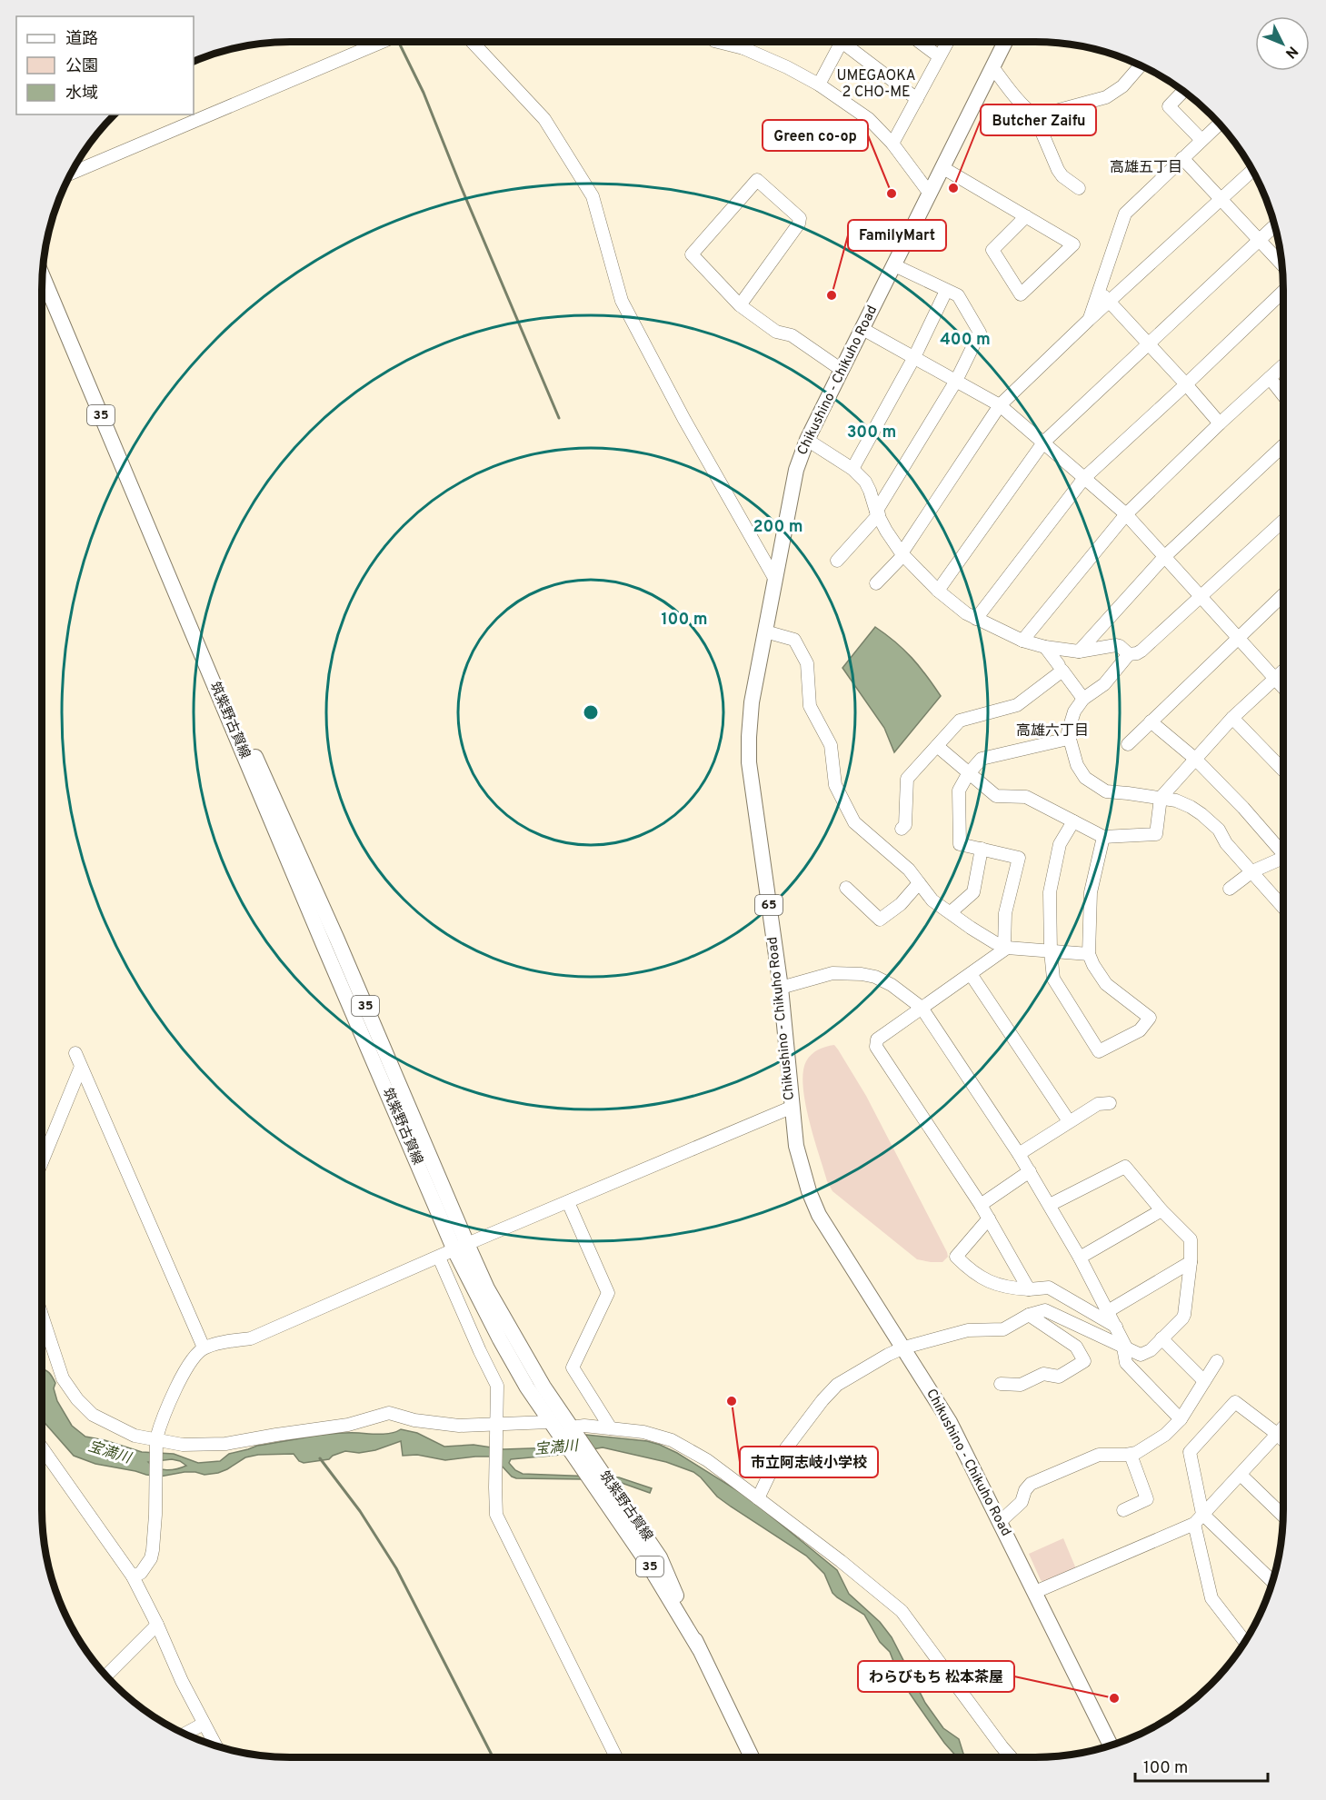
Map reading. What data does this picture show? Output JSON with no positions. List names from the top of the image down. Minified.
{"streets":{"main road":["Chikushino - Chikuho Road","35","筑紫野古賀線","65"]},"districts":["UMEGAOKA 2 CHO-ME","高雄五丁目","高雄六丁目"],"water":["宝満川"],"places":["Butcher Zaifu","Green co-op","FamilyMart","市立阿志岐小学校","わらびもち 松本茶屋"],"legend":["道路","公園","水域"],"scale_bar":"100 m","north":"bottom right","rings":["400 m","300 m","200 m","100 m"]}
